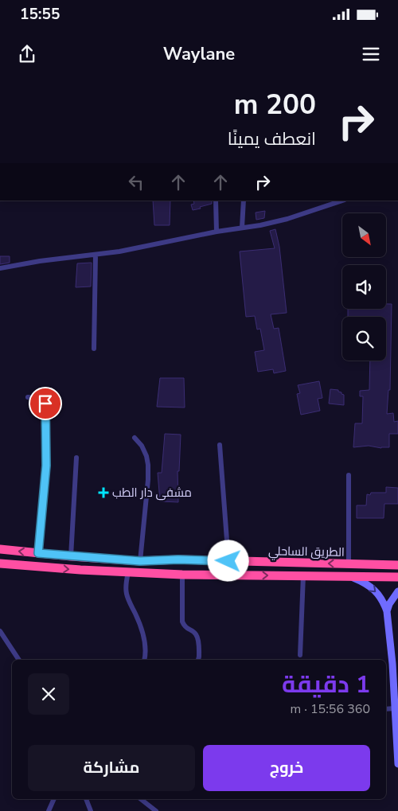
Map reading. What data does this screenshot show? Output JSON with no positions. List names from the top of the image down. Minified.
{"streets":{"highway":["الطريق الساحلي"]},"places":{"health":["مشفى دار الطب"]},"north":"bottom right","page":{"status":"15:55","header":"Waylane","turn":["200 m","انعطف يمينًا"],"heading":["1 دقيقة","360 m · 15:56"],"buttons":["خروج","مشاركة"]}}
